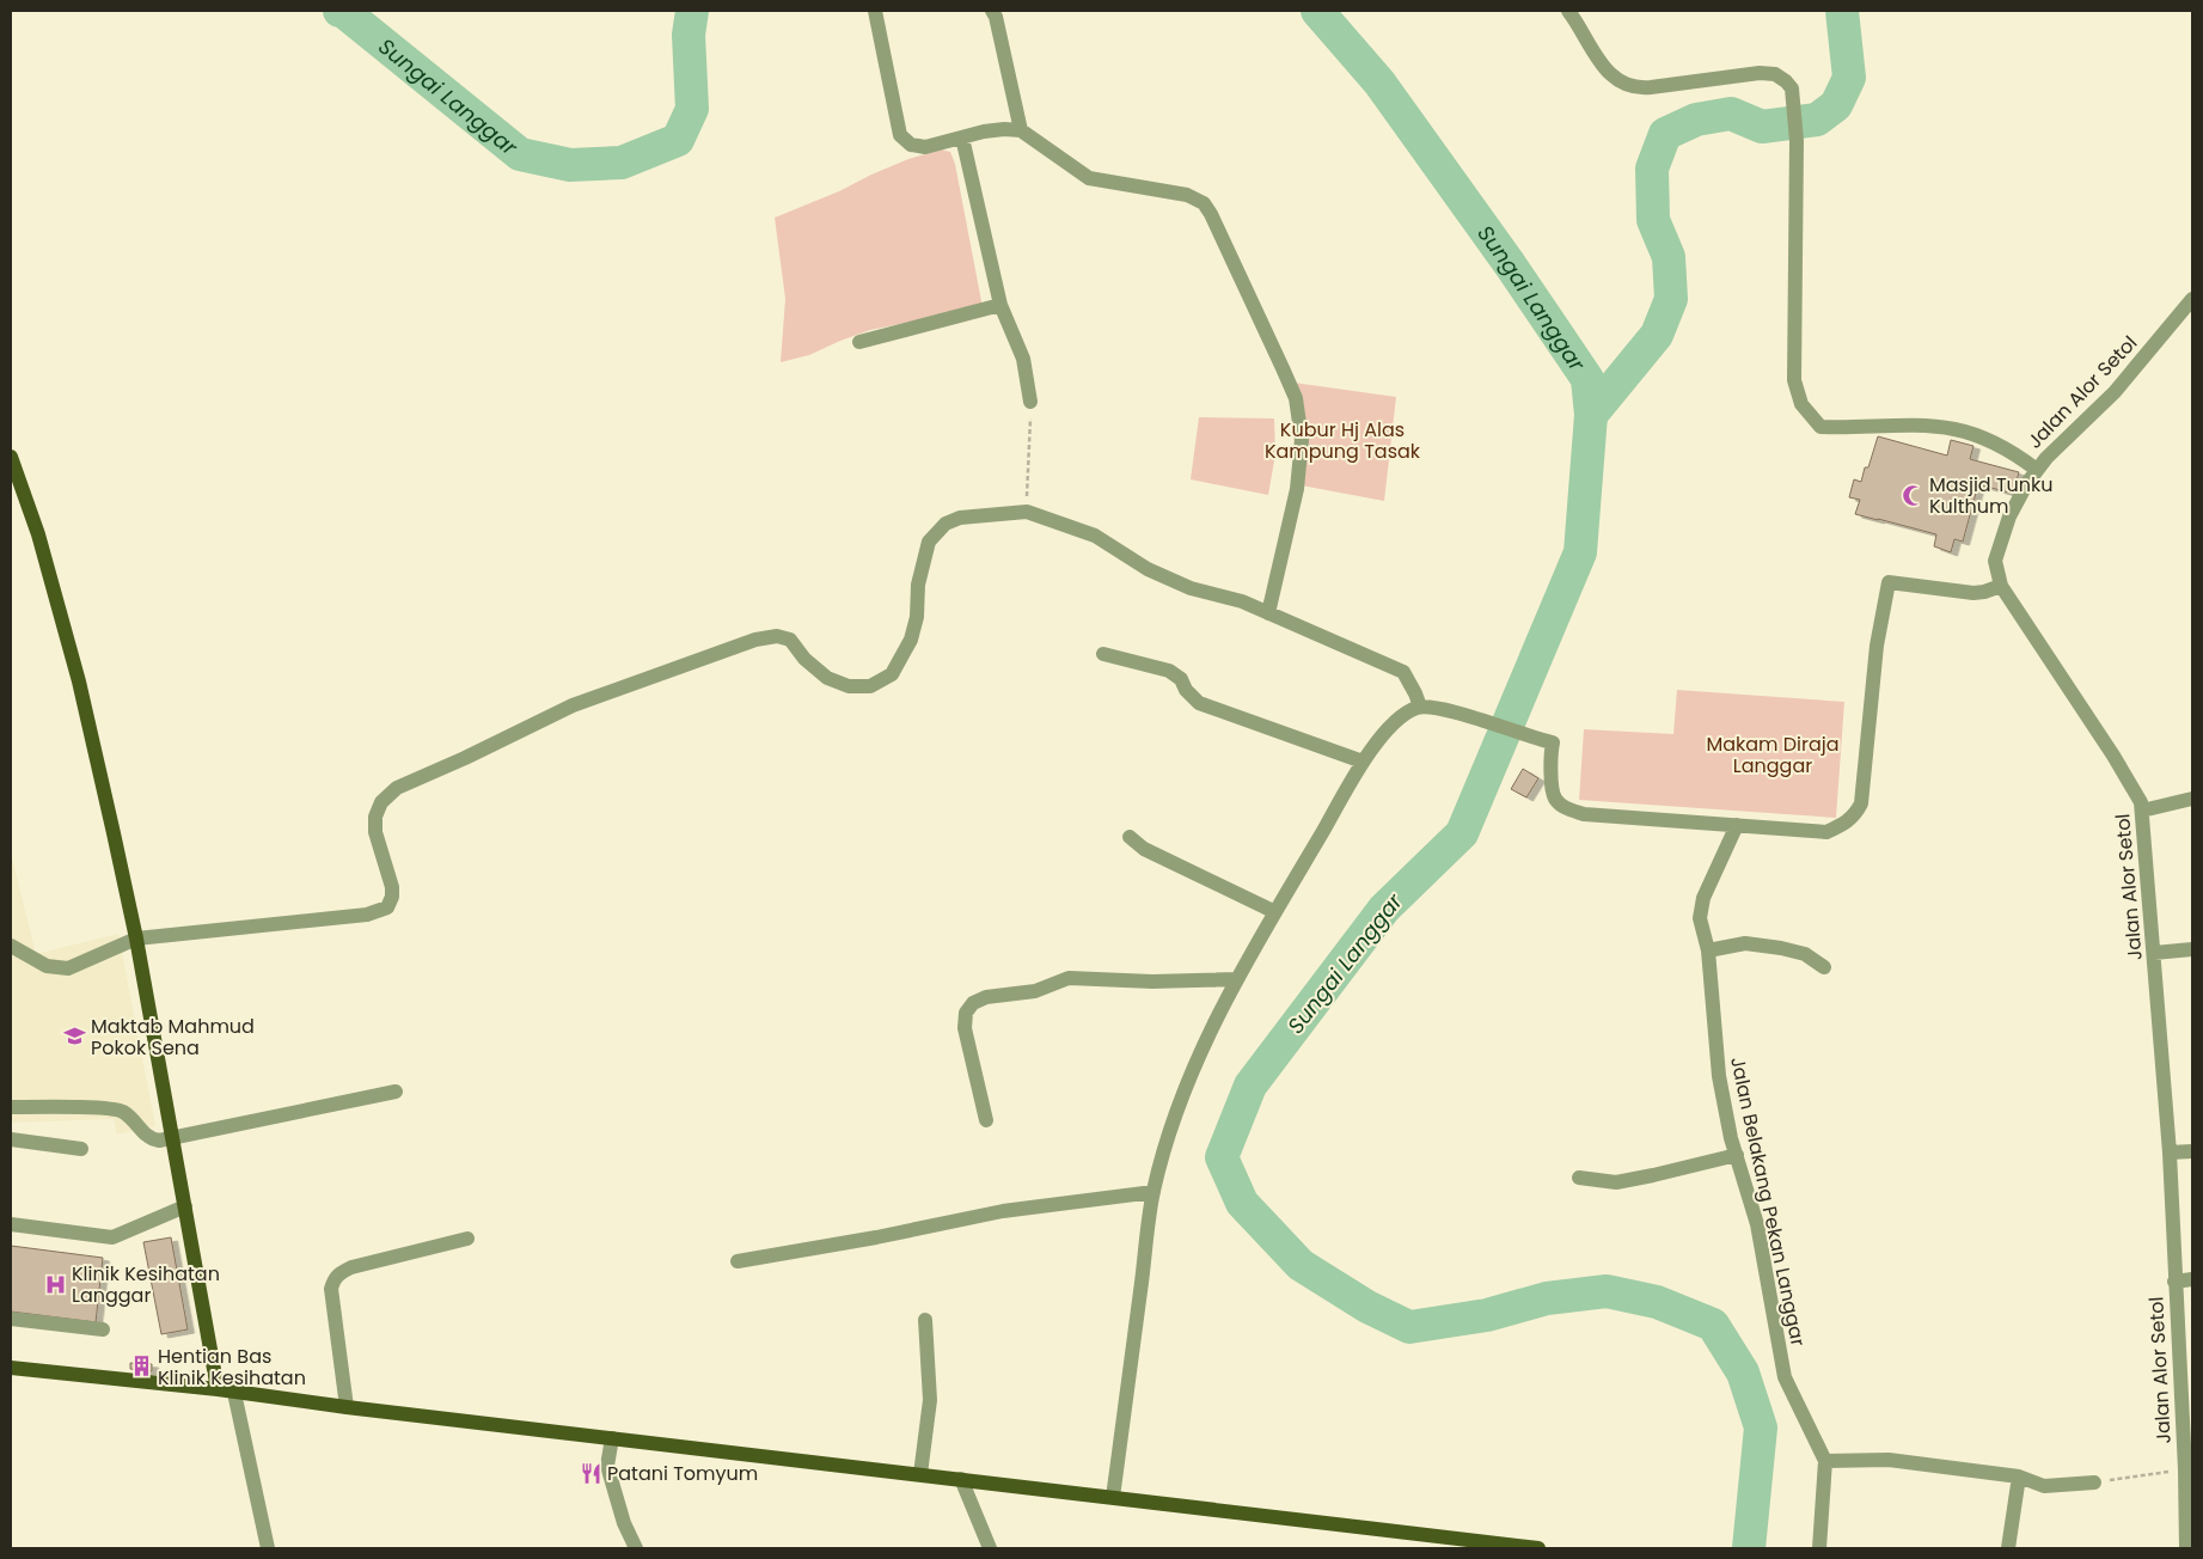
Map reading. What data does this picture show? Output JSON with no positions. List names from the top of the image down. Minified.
{"streets":{"street":["Jalan Alor Setol","Jalan Belakang Pekan Langgar"]},"water":["Sungai Langgar"],"parks":["Kubur Hj Alas Kampung Tasak","Makam Diraja Langgar"],"places":{"mosque":["Masjid Tunku Kulthum"],"school or university":["Maktab Mahmud Pokok Sena"],"hospital":["Klinik Kesihatan Langgar"],"building":["Hentian Bas Klinik Kesihatan"],"restaurant":["Patani Tomyum"]}}
